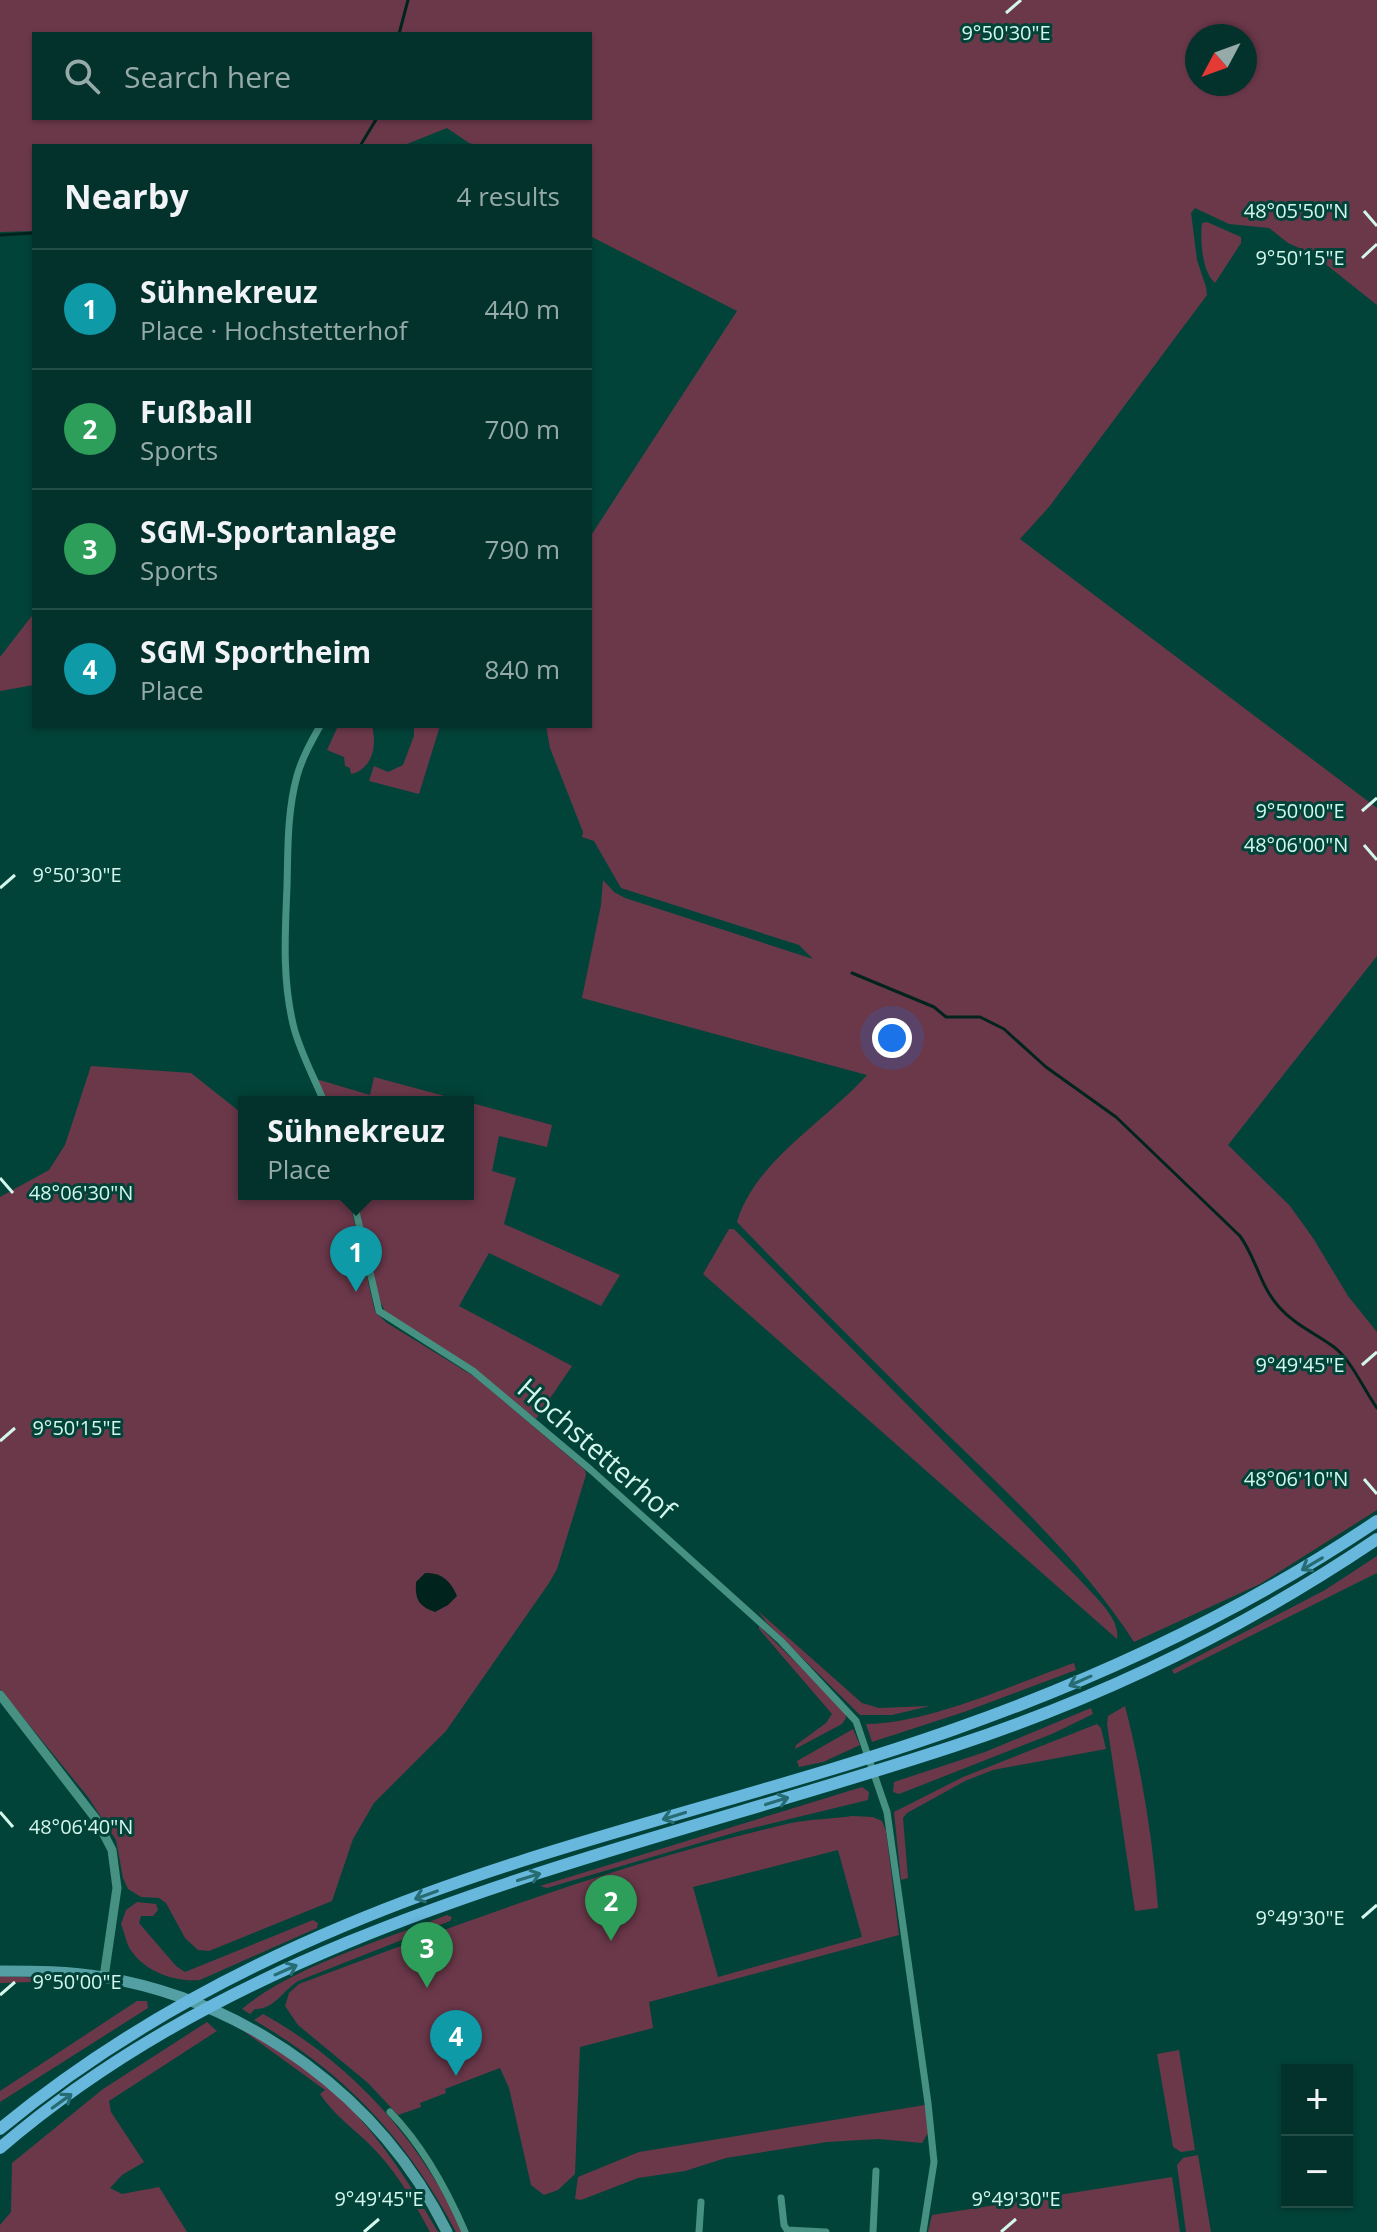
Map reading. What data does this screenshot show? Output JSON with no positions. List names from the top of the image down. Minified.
{"streets":{"street":["Hochstetterhof"]},"north":"bottom left","page":{"search":"Search here","heading":["Nearby","4 results"],"list":[{"mark":"1","name":"Sühnekreuz","note":"Place · Hochstetterhof","value":"440 m"},{"mark":"2","name":"Fußball","note":"Sports","value":"700 m"},{"mark":"3","name":"SGM-Sportanlage","note":"Sports","value":"790 m"},{"mark":"4","name":"SGM Sportheim","note":"Place","value":"840 m"}],"popup":["Sühnekreuz","Place"],"pins":["1","2","3","4"],"map_buttons":["+","−"]},"coordinates":["9°50'30\"E","48°05'50\"N","9°50'15\"E","9°50'00\"E","48°06'00\"N","48°06'30\"N","9°49'45\"E","48°06'10\"N","48°06'40\"N","9°49'30\"E"]}
